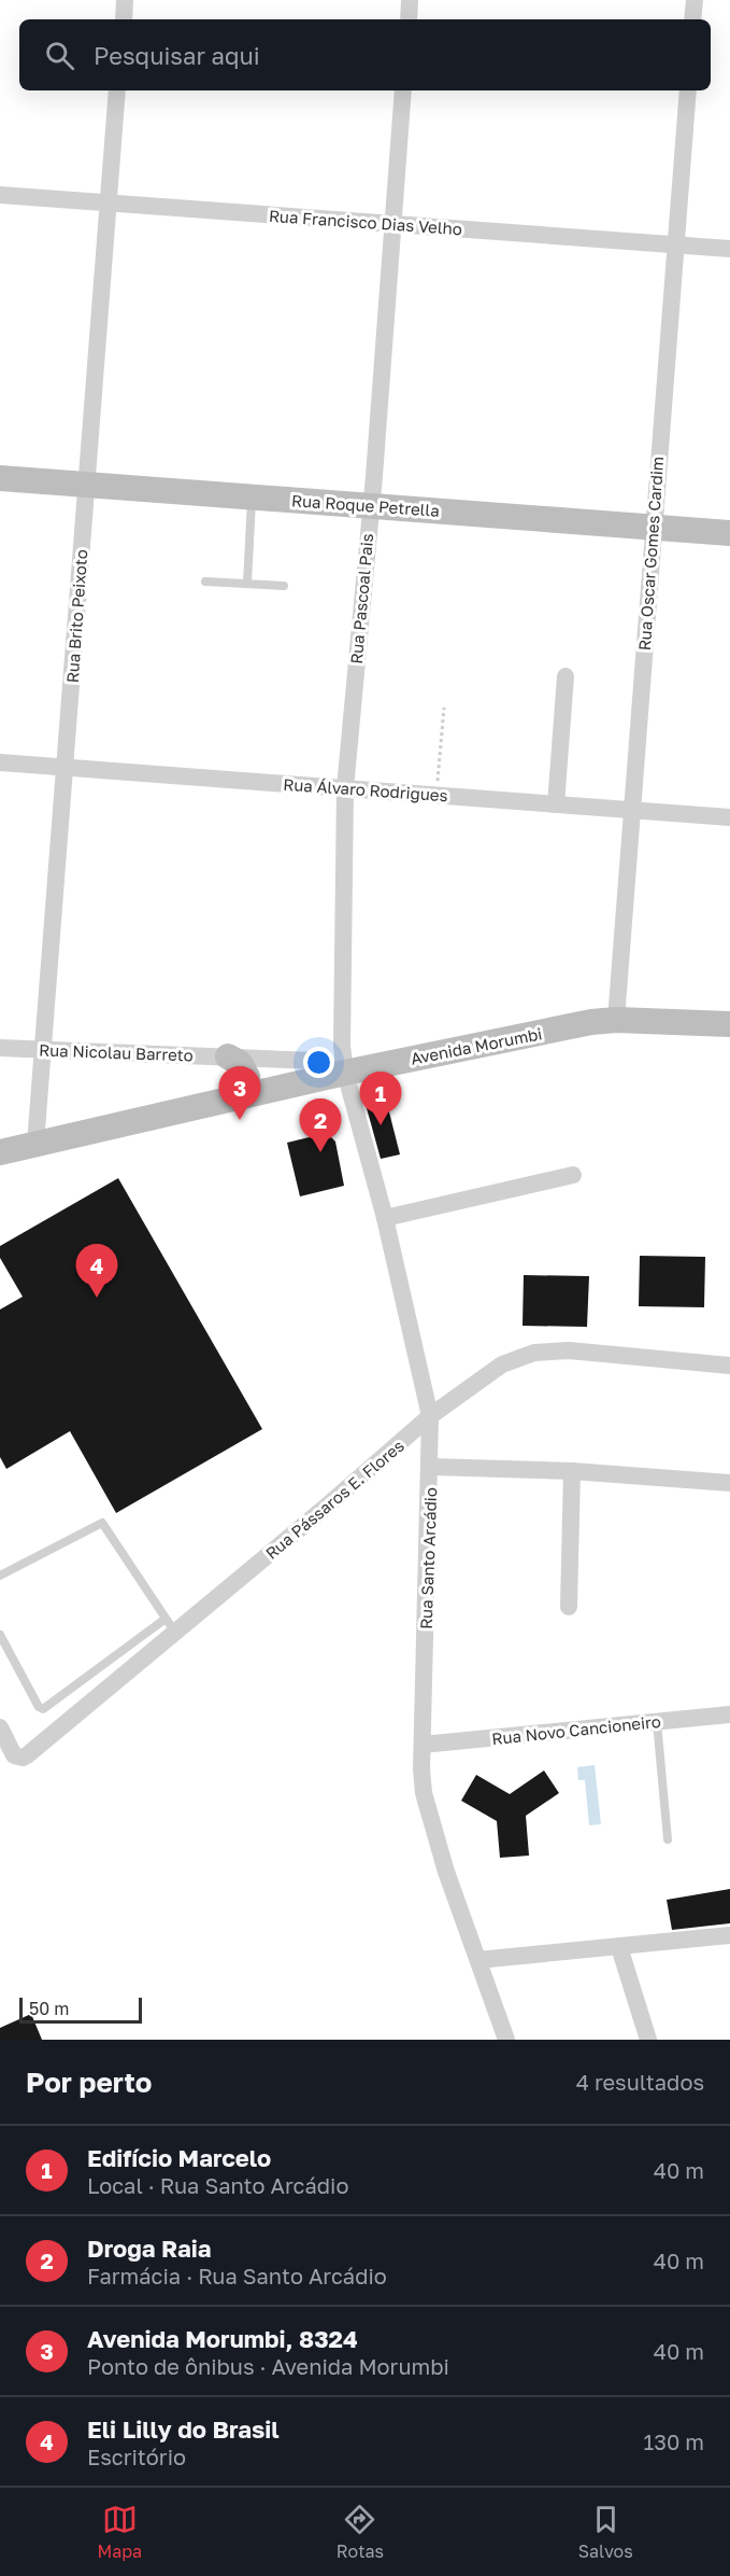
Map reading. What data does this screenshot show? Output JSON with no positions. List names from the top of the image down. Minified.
{"streets":{"street":["Rua Francisco Dias Velho","Rua Roque Petrella","Rua Oscar Gomes Cardim","Rua Pascoal Pais","Rua Brito Peixoto","Rua Álvaro Rodrigues","Avenida Morumbi","Rua Nicolau Barreto","Rua Pássaros E. Flores","Rua Santo Arcádio","Rua Novo Cancioneiro"]},"crossings":[["Rua Francisco Dias Velho","Rua Oscar Gomes Cardim"],["Rua Francisco Dias Velho","Rua Pascoal Pais"],["Rua Francisco Dias Velho","Rua Brito Peixoto"],["Rua Roque Petrella","Rua Oscar Gomes Cardim"],["Rua Roque Petrella","Rua Pascoal Pais"],["Rua Roque Petrella","Rua Brito Peixoto"],["Rua Oscar Gomes Cardim","Rua Álvaro Rodrigues"],["Rua Oscar Gomes Cardim","Avenida Morumbi"],["Rua Pascoal Pais","Rua Álvaro Rodrigues"],["Rua Pascoal Pais","Avenida Morumbi"],["Rua Pascoal Pais","Rua Nicolau Barreto"],["Rua Pascoal Pais","Rua Santo Arcádio"],["Rua Brito Peixoto","Rua Álvaro Rodrigues"],["Rua Brito Peixoto","Avenida Morumbi"],["Rua Brito Peixoto","Rua Nicolau Barreto"],["Avenida Morumbi","Rua Nicolau Barreto"],["Avenida Morumbi","Rua Santo Arcádio"],["Rua Nicolau Barreto","Rua Santo Arcádio"],["Rua Pássaros E. Flores","Rua Santo Arcádio"],["Rua Santo Arcádio","Rua Novo Cancioneiro"]],"scale_bar":"50 m","page":{"search":"Pesquisar aqui","pins":["3","1","2","4"],"scale":"50 m","heading":["Por perto","4 resultados"],"list":[{"mark":"1","name":"Edifício Marcelo","note":"Local · Rua Santo Arcádio","value":"40 m"},{"mark":"2","name":"Droga Raia","note":"Farmácia · Rua Santo Arcádio","value":"40 m"},{"mark":"3","name":"Avenida Morumbi, 8324","note":"Ponto de ônibus · Avenida Morumbi","value":"40 m"},{"mark":"4","name":"Eli Lilly do Brasil","note":"Escritório","value":"130 m"}],"nav":["Mapa","Rotas","Salvos"]}}
